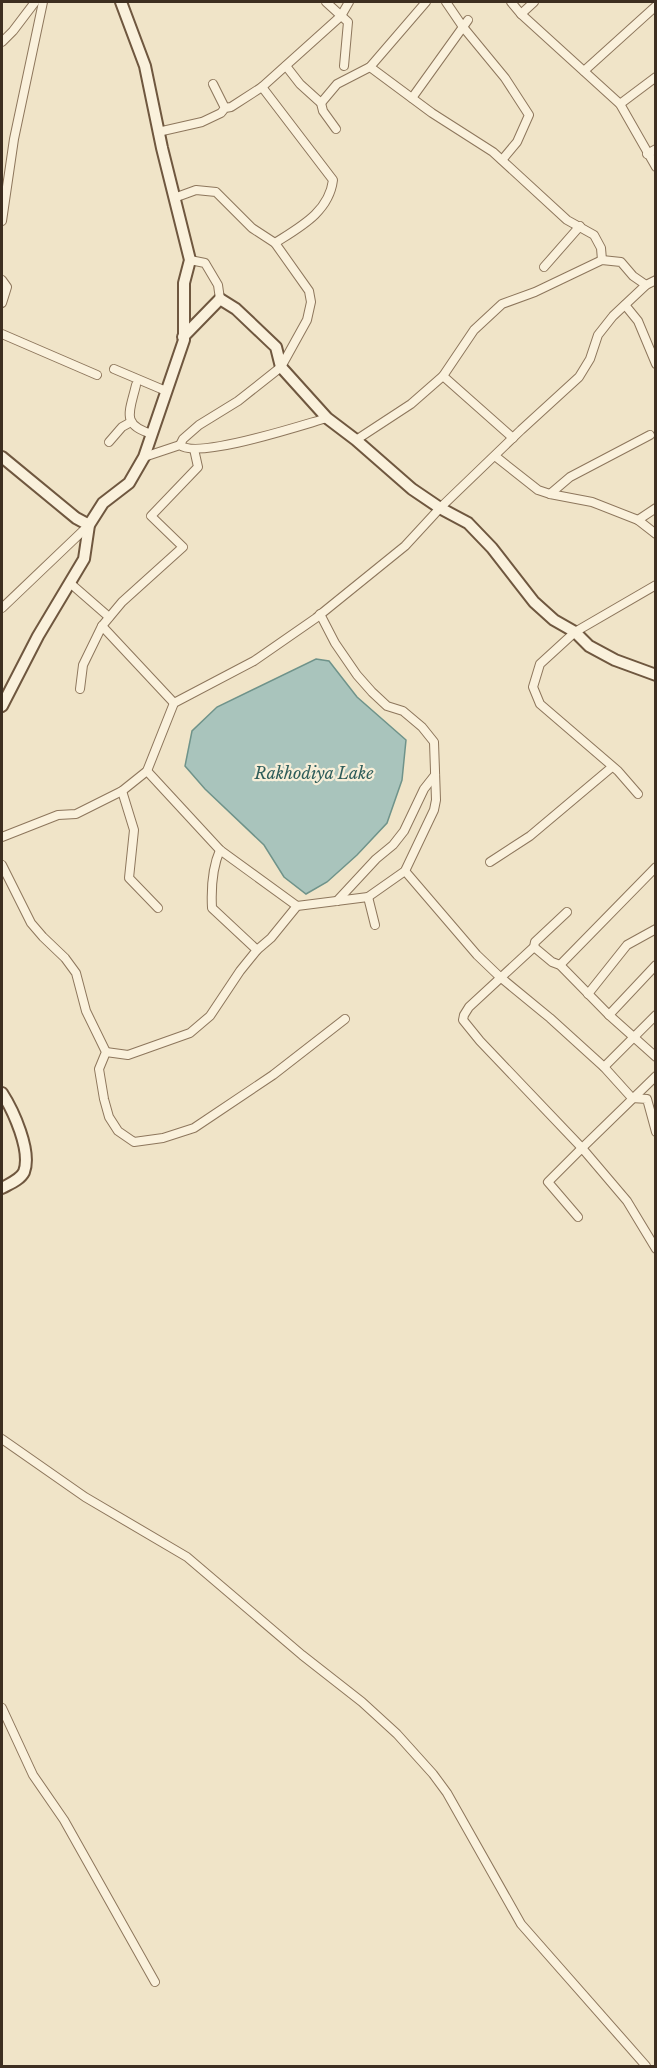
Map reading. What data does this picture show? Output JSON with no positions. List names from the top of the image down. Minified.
{"water":["Rakhodiya Lake"]}
